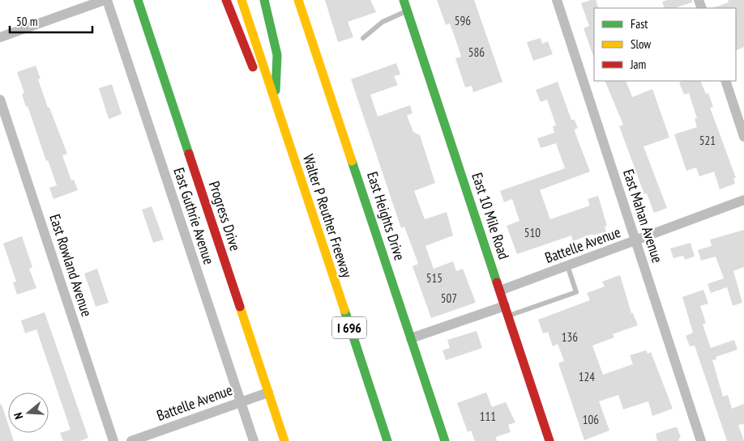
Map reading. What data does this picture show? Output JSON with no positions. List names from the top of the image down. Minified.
{"streets":{"main road":["Progress Drive","Walter P Reuther Freeway","East Heights Drive","East 10 Mile Road","I 696"],"street":["East Guthrie Avenue","East Mahan Avenue","Battelle Avenue","East Rowland Avenue"]},"crossings":[["East Guthrie Avenue","Battelle Avenue"],["Progress Drive","Battelle Avenue"],["East 10 Mile Road","Battelle Avenue"],["East Mahan Avenue","Battelle Avenue"]],"house_numbers":["596","586","521","510","515","507","136","124","111","106"],"legend":["Fast","Slow","Jam"],"scale_bar":"50 m","north":"left"}
